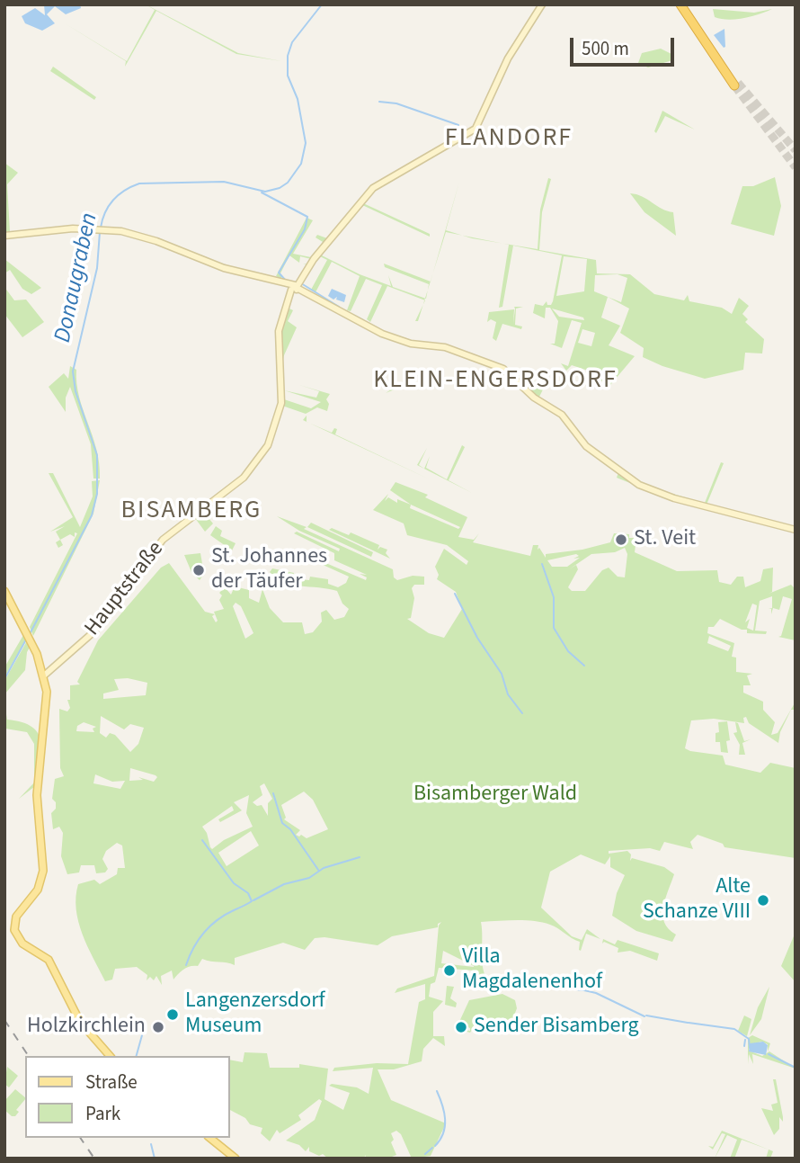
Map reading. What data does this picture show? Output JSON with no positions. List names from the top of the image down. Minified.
{"streets":{"main road":["Hauptstraße"]},"districts":["FLANDORF","KLEIN-ENGERSDORF","BISAMBERG"],"water":["Donaugraben"],"parks":["Bisamberger Wald"],"places":["St. Veit","St. Johannes der Täufer","Alte Schanze VIII","Villa Magdalenenhof","Langenzersdorf Museum","Holzkirchlein","Sender Bisamberg"],"legend":["Straße","Park"],"scale_bar":"500 m"}
